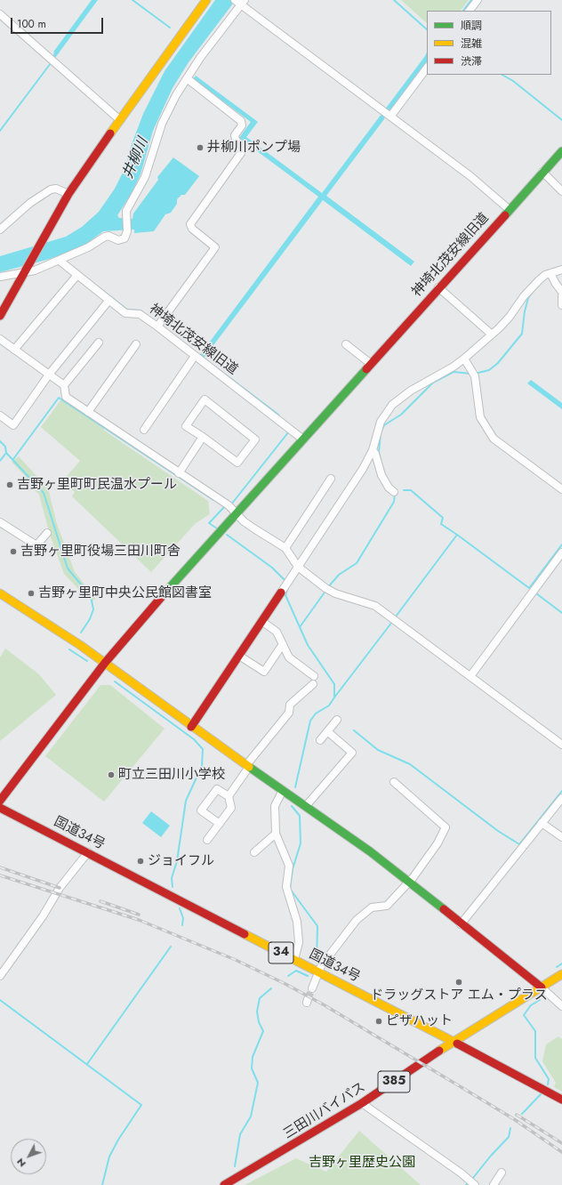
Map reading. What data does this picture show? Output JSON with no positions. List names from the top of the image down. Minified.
{"streets":{"main road":["神埼北茂安線旧道","国道34号","34","385","三田川バイパス"]},"crossings":[["国道34号","三田川バイパス"]],"water":["井柳川"],"parks":["吉野ヶ里歴史公園"],"places":["井柳川ポンプ場","吉野ヶ里町町民温水プール","吉野ヶ里町役場三田川町舎","吉野ヶ里町中央公民館図書室","町立三田川小学校","ジョイフル","ドラッグストア エム・プラス","ピザハット"],"legend":["順調","混雑","渋滞"],"scale_bar":"100 m","north":"bottom left"}
